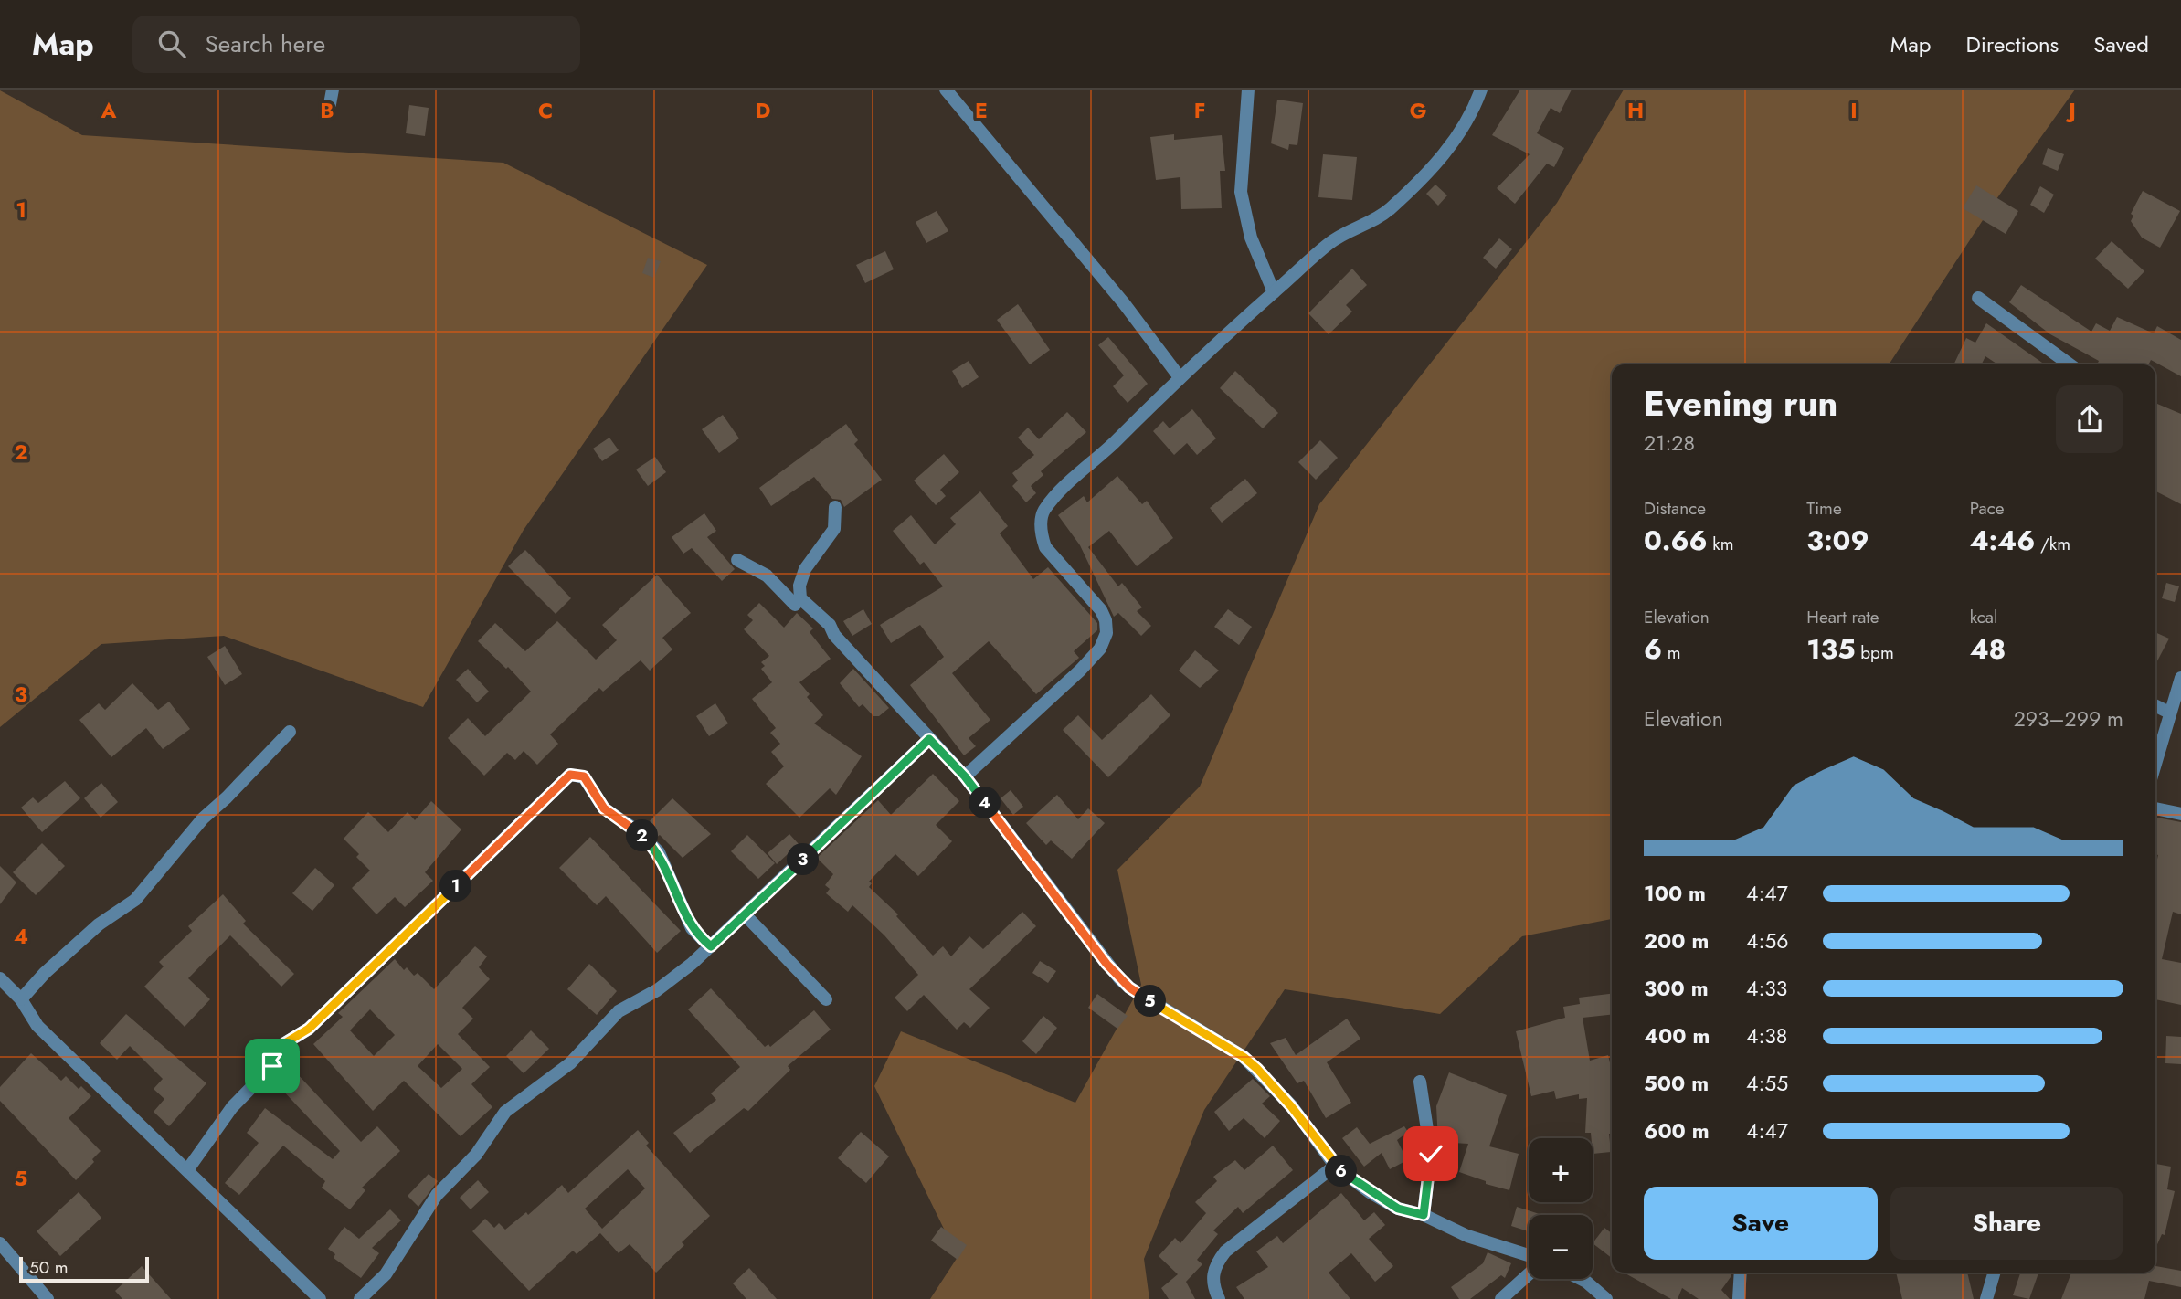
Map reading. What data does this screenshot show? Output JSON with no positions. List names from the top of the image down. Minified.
{"scale_bar":"50 m","page":{"header":"Map","search":"Search here","nav":["Map","Directions","Saved"],"heading":["Evening run","21:28"],"stats":[["Distance","0.66 km"],["Time","3:09"],["Pace","4:46 /km"],["Elevation","6 m"],["Heart rate","135 bpm"],["kcal","48"]],"chart":["Elevation","293–299 m"],"pins":["4","2","3","1","5","6"],"list":[{"name":"100 m","note":"4:47"},{"name":"200 m","note":"4:56"},{"name":"300 m","note":"4:33"},{"name":"400 m","note":"4:38"},{"name":"500 m","note":"4:55"},{"name":"600 m","note":"4:47"}],"map_buttons":["+","−"],"buttons":["Save","Share"],"scale":"50 m"},"grid":{"columns":["A","B","C","D","E","F","G","H","I","J"],"rows":["1","2","3","4","5"]}}
